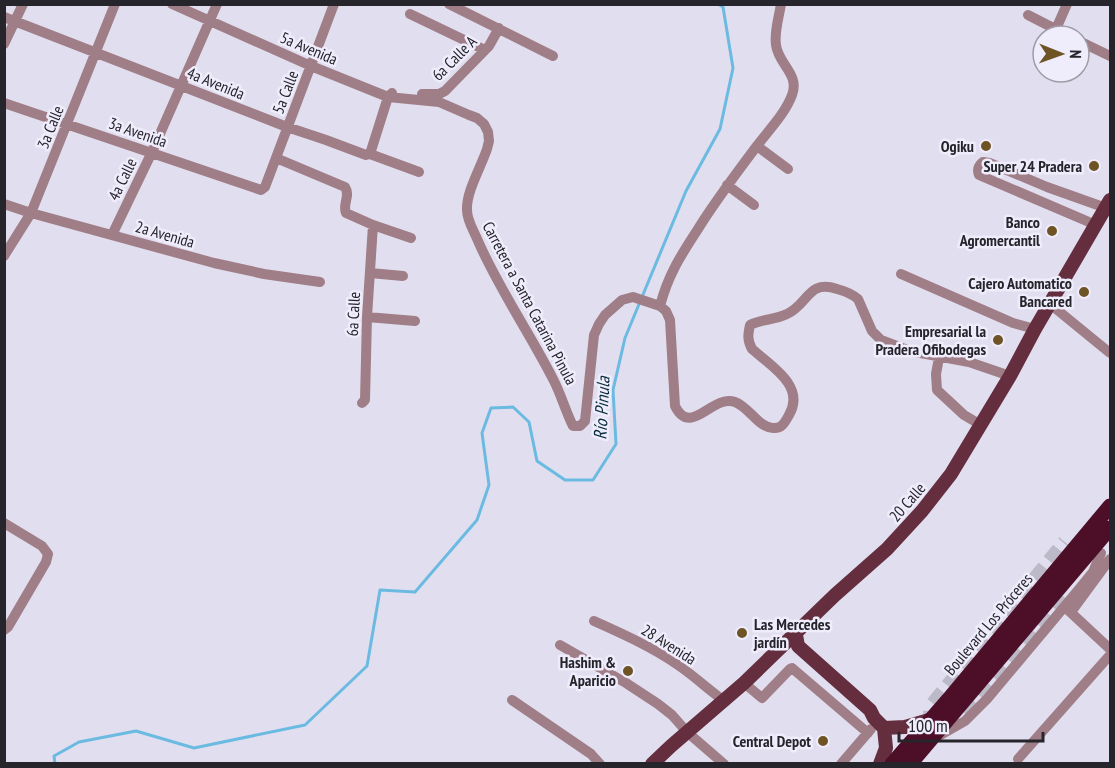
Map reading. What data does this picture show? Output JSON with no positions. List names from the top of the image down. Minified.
{"streets":{"highway":["Boulevard Los Próceres"],"main road":["20 Calle"],"street":["5a Avenida","6a Calle A","4a Avenida","5a Calle","3a Calle","3a Avenida","4a Calle","2a Avenida","Carretera a Santa Catarina Pinula","6a Calle","28 Avenida"]},"crossings":[["5a Avenida","6a Calle A"],["5a Avenida","5a Calle"],["5a Avenida","4a Calle"],["5a Avenida","Carretera a Santa Catarina Pinula"],["4a Avenida","5a Calle"],["4a Avenida","3a Calle"],["4a Avenida","4a Calle"],["5a Calle","3a Avenida"],["3a Calle","3a Avenida"],["3a Calle","2a Avenida"],["3a Avenida","4a Calle"],["4a Calle","2a Avenida"],["20 Calle","28 Avenida"]],"water":["Río Pinula"],"places":["Ogiku","Super 24 Pradera","Banco Agromercantil","Cajero Automatico Bancared","Empresarial la Pradera Ofibodegas","Las Mercedes jardín","Hashim & Aparicio","Central Depot"],"scale_bar":"100 m","north":"right"}
